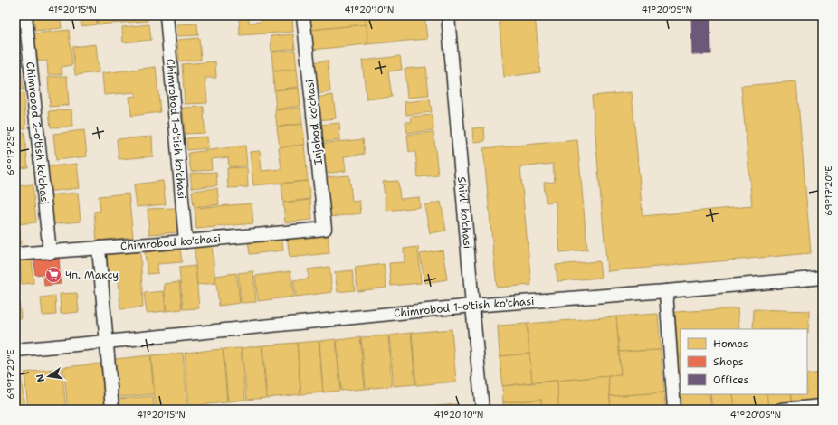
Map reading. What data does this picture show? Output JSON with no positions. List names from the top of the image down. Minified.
{"streets":{"street":["Injobod ko'chasi","Chimrobod 1-o'tish ko'chasi","Chimrobod 2-o'tish ko'chasi","Shivli ko'chasi","Chimrobod ko'chasi"]},"crossings":[["Injobod ko'chasi","Chimrobod ko'chasi"],["Chimrobod 1-o'tish ko'chasi","Shivli ko'chasi"],["Chimrobod 1-o'tish ko'chasi","Chimrobod ko'chasi"],["Chimrobod 2-o'tish ko'chasi","Chimrobod ko'chasi"]],"places":{"supermarket":["Чп. Максу"]},"legend":["Homes","Shops","Offices"],"north":"left","coordinates":["41°20'15\"N","41°20'10\"N","41°20'05\"N","69°17'25\"E","69°17'20\"E"]}
